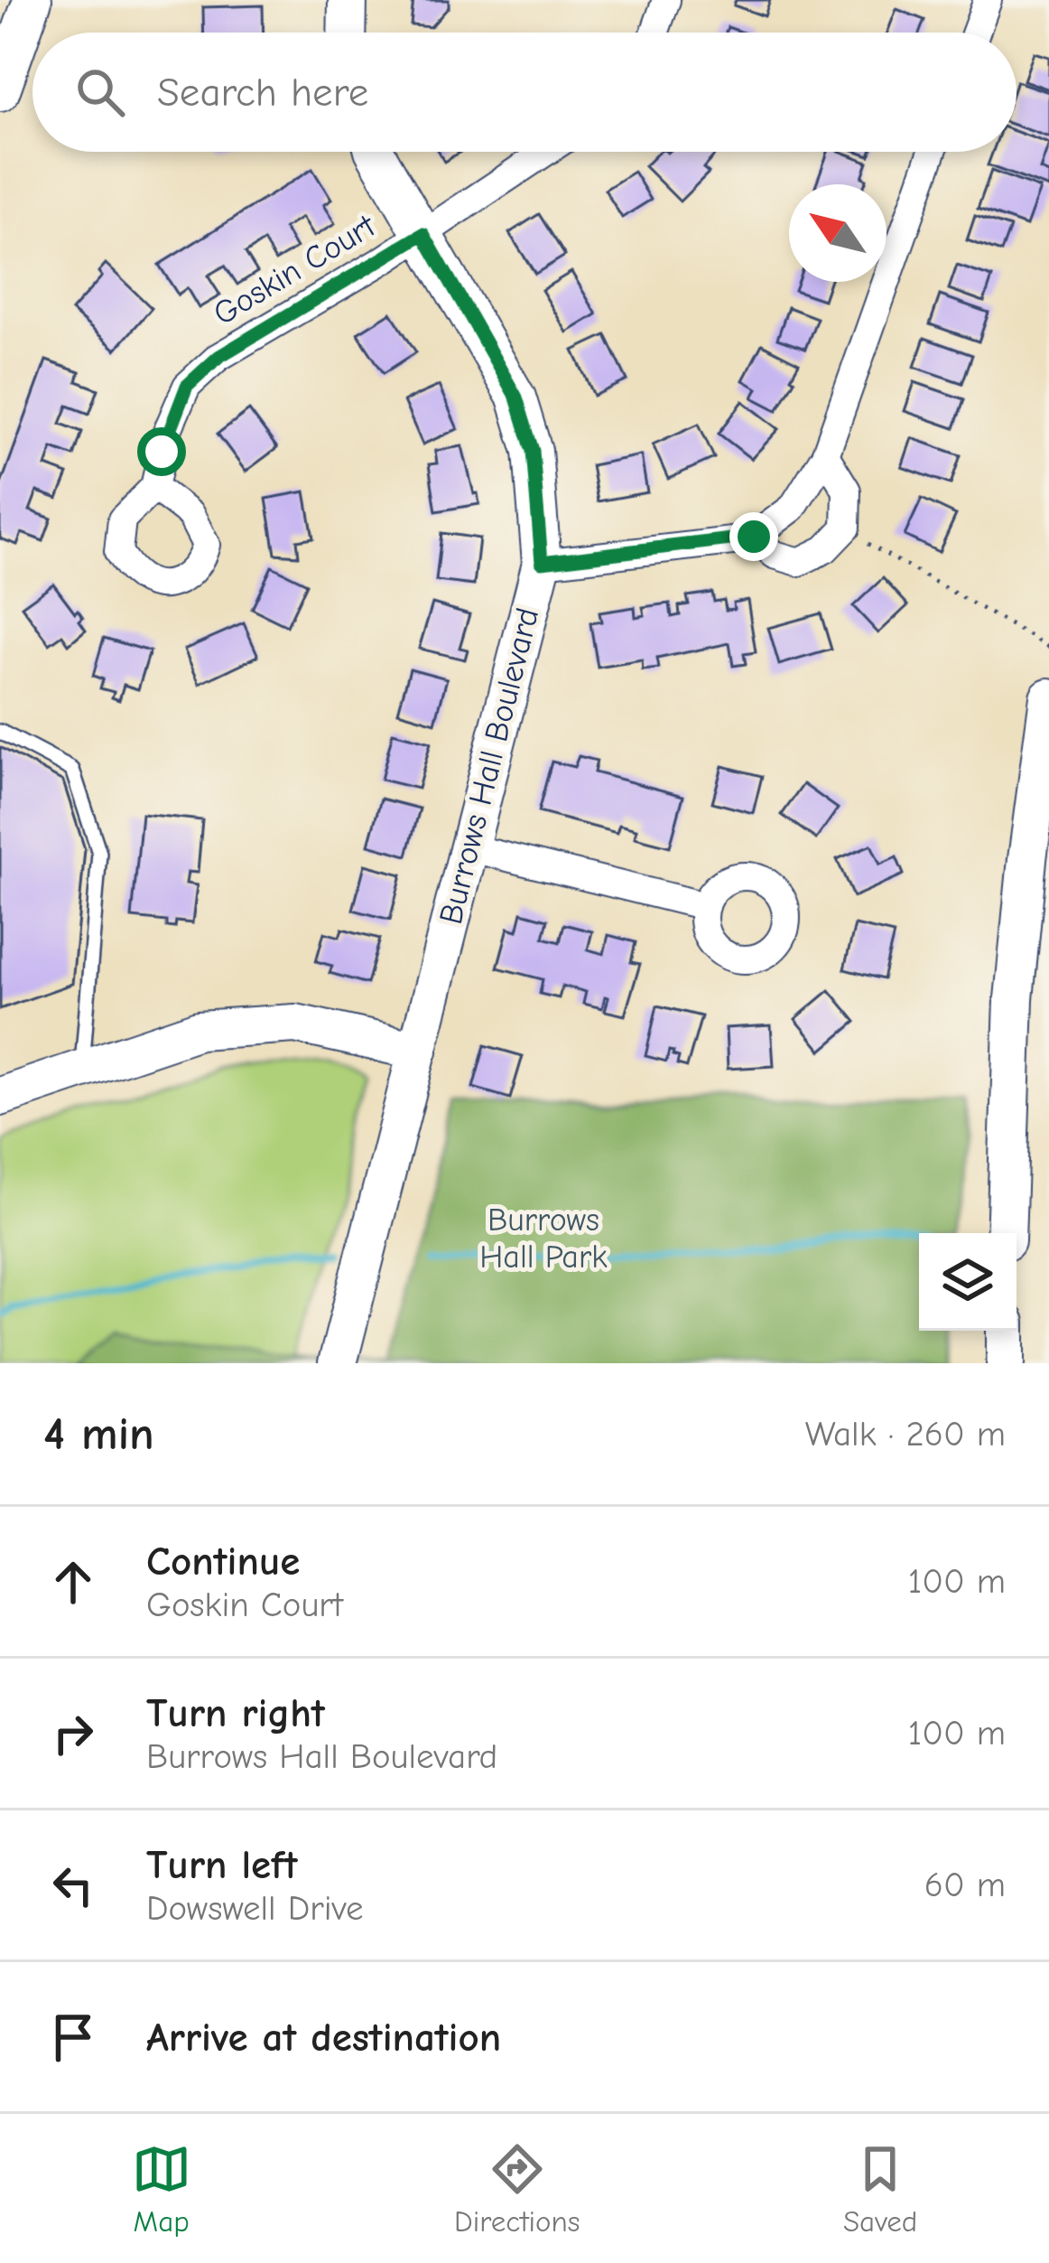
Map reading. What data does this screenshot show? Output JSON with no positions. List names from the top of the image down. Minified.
{"streets":{"street":["Goskin Court","Burrows Hall Boulevard"]},"crossings":[["Goskin Court","Burrows Hall Boulevard"]],"parks":["Burrows Hall Park"],"north":"top left","page":{"search":"Search here","heading":["4 min","Walk · 260 m"],"list":[["Continue","Goskin Court","100 m"],["Turn right","Burrows Hall Boulevard","100 m"],["Turn left","Dowswell Drive","60 m"],"Arrive at destination"],"nav":["Map","Directions","Saved"]}}
